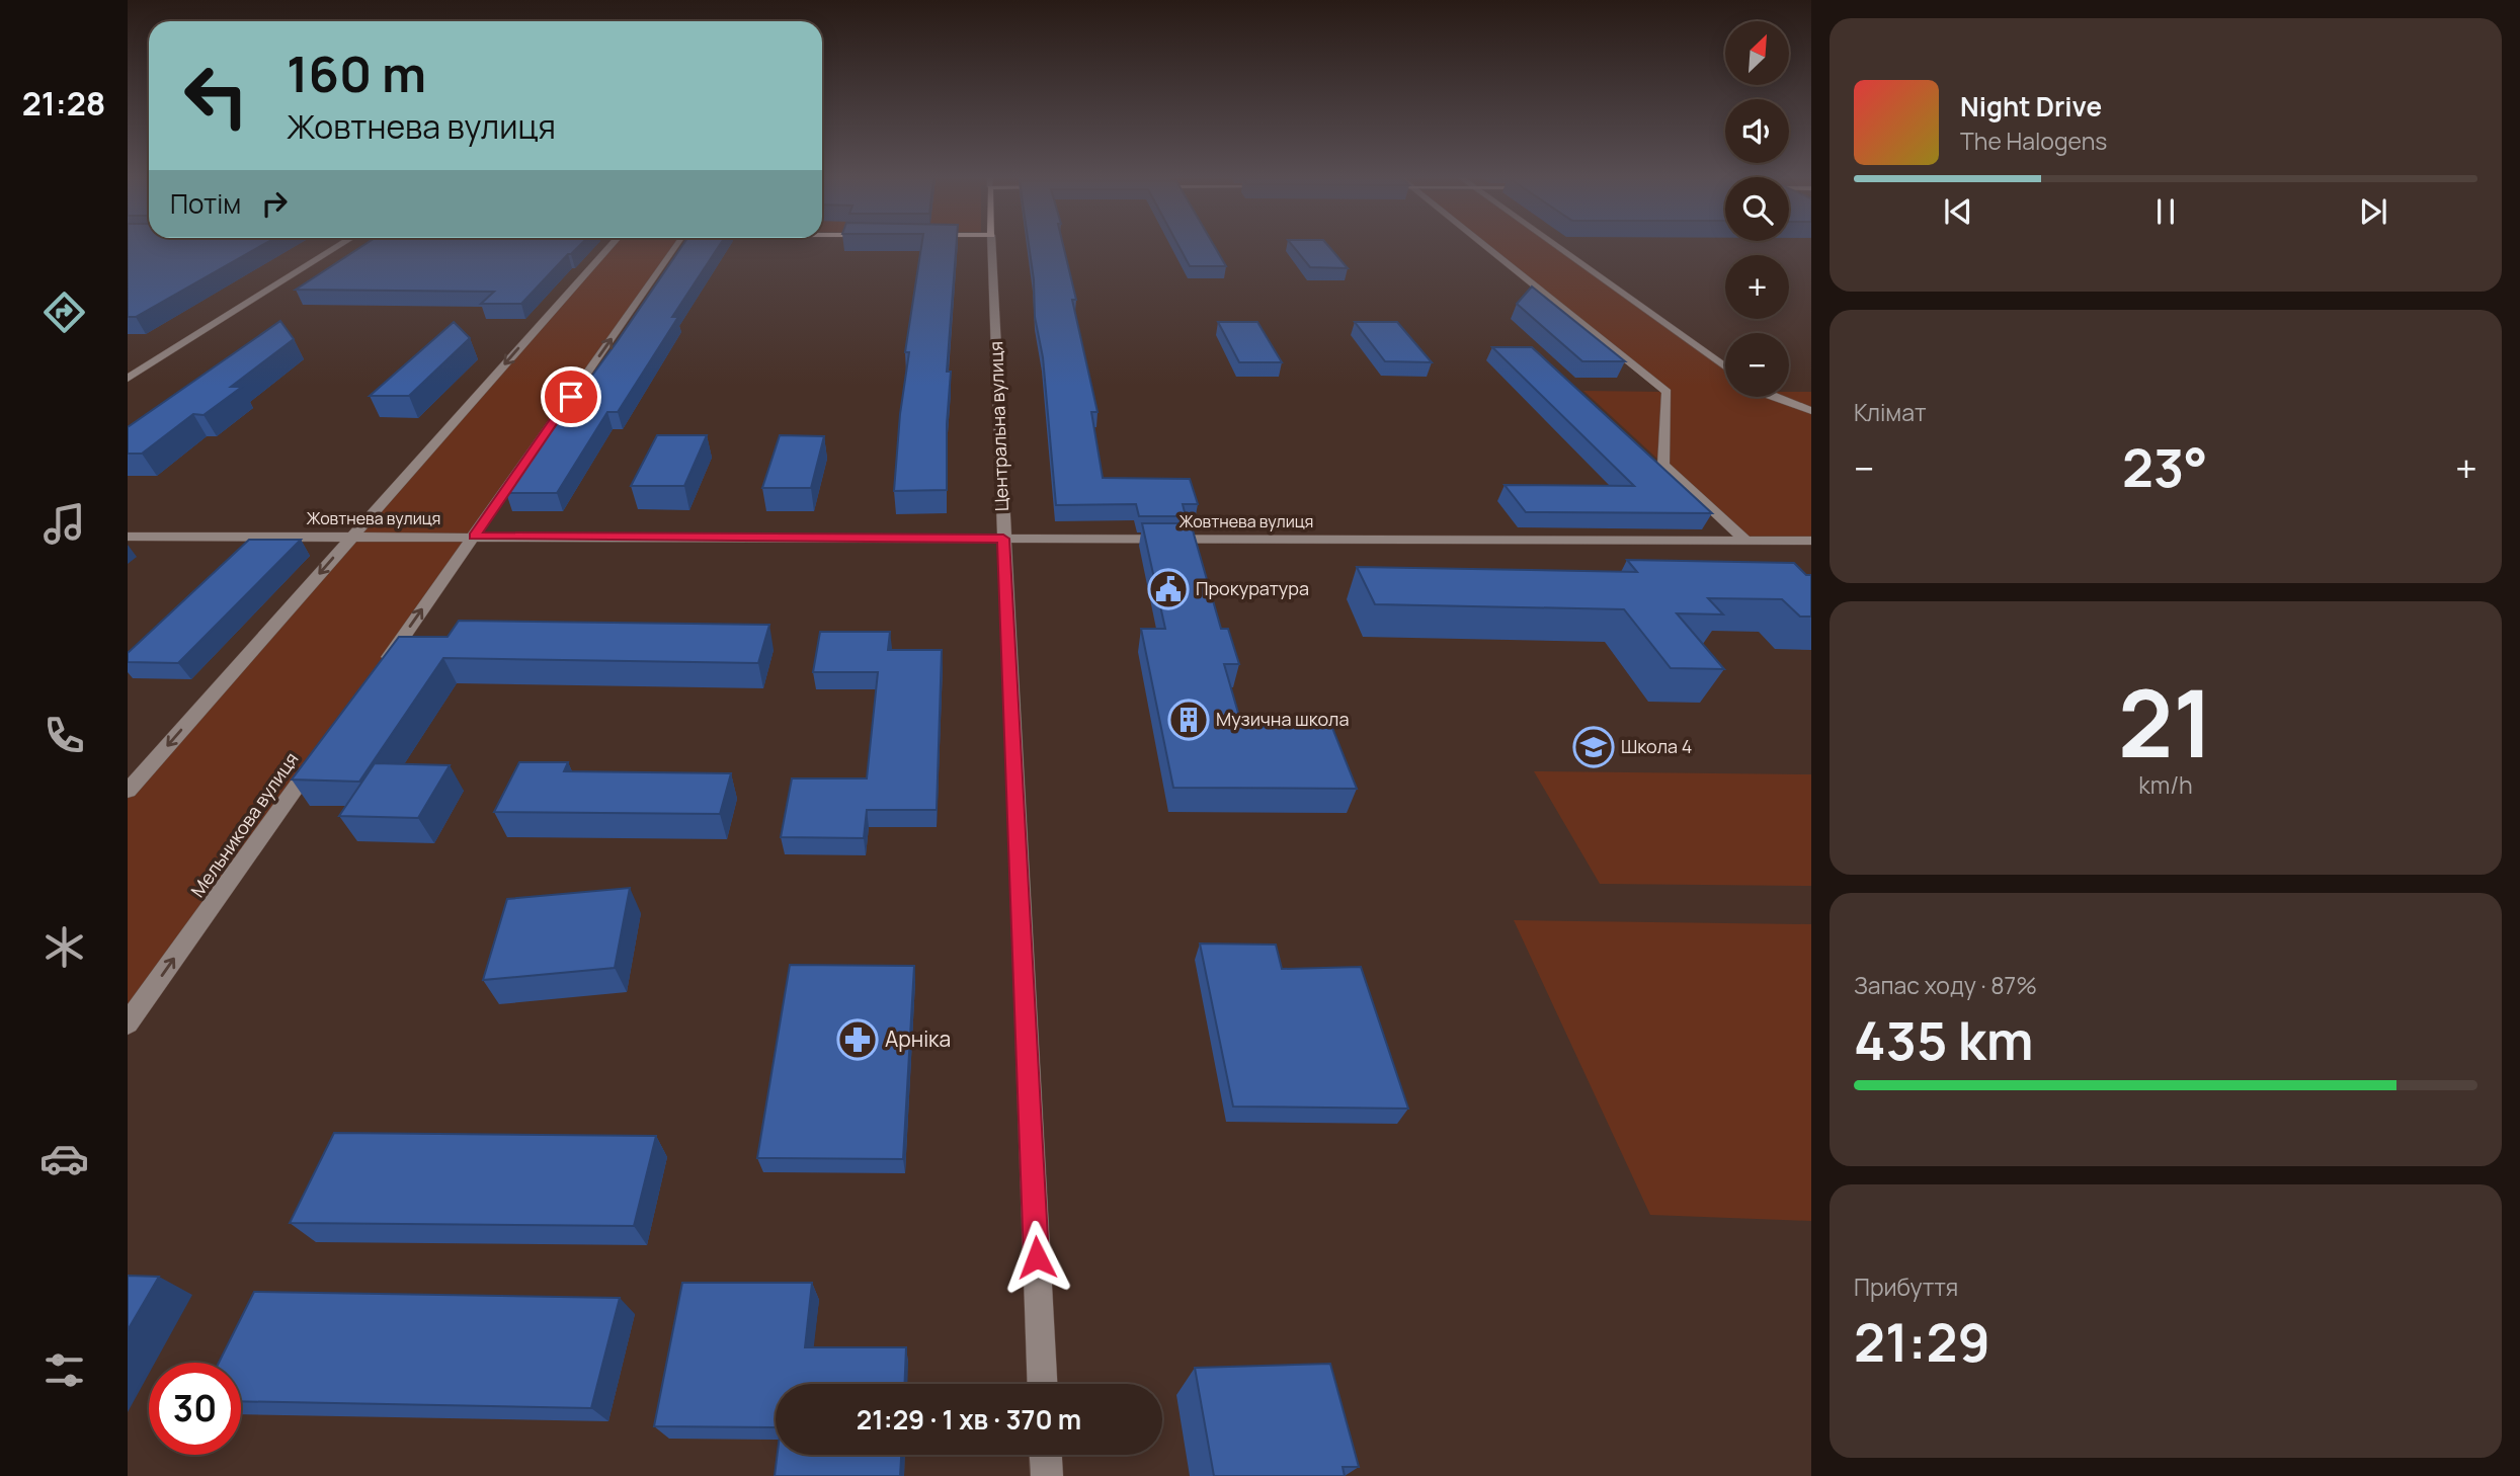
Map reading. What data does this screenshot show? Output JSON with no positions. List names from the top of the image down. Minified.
{"streets":{"street":["Центральна вулиця","Жовтнева вулиця","Мельникова вулиця"]},"crossings":[["Центральна вулиця","Жовтнева вулиця"]],"places":{"public building":["Прокуратура"],"building":["Музична школа"],"school or university":["Школа 4"],"pharmacy":["Арніка"]},"north":"top right","page":{"tabs":"21:28","map_buttons":["+","−"],"turn":["160 m","Жовтнева вулиця"],"song":["Night Drive","The Halogens"],"then":"Потім","tile":["Клімат",["21","km/h"],["Запас ходу · 87%","435 km"],["Прибуття","21:29"]],"heat":["−","23°","+"],"limit":"30","trip":"21:29 · 1 хв · 370 m"}}
